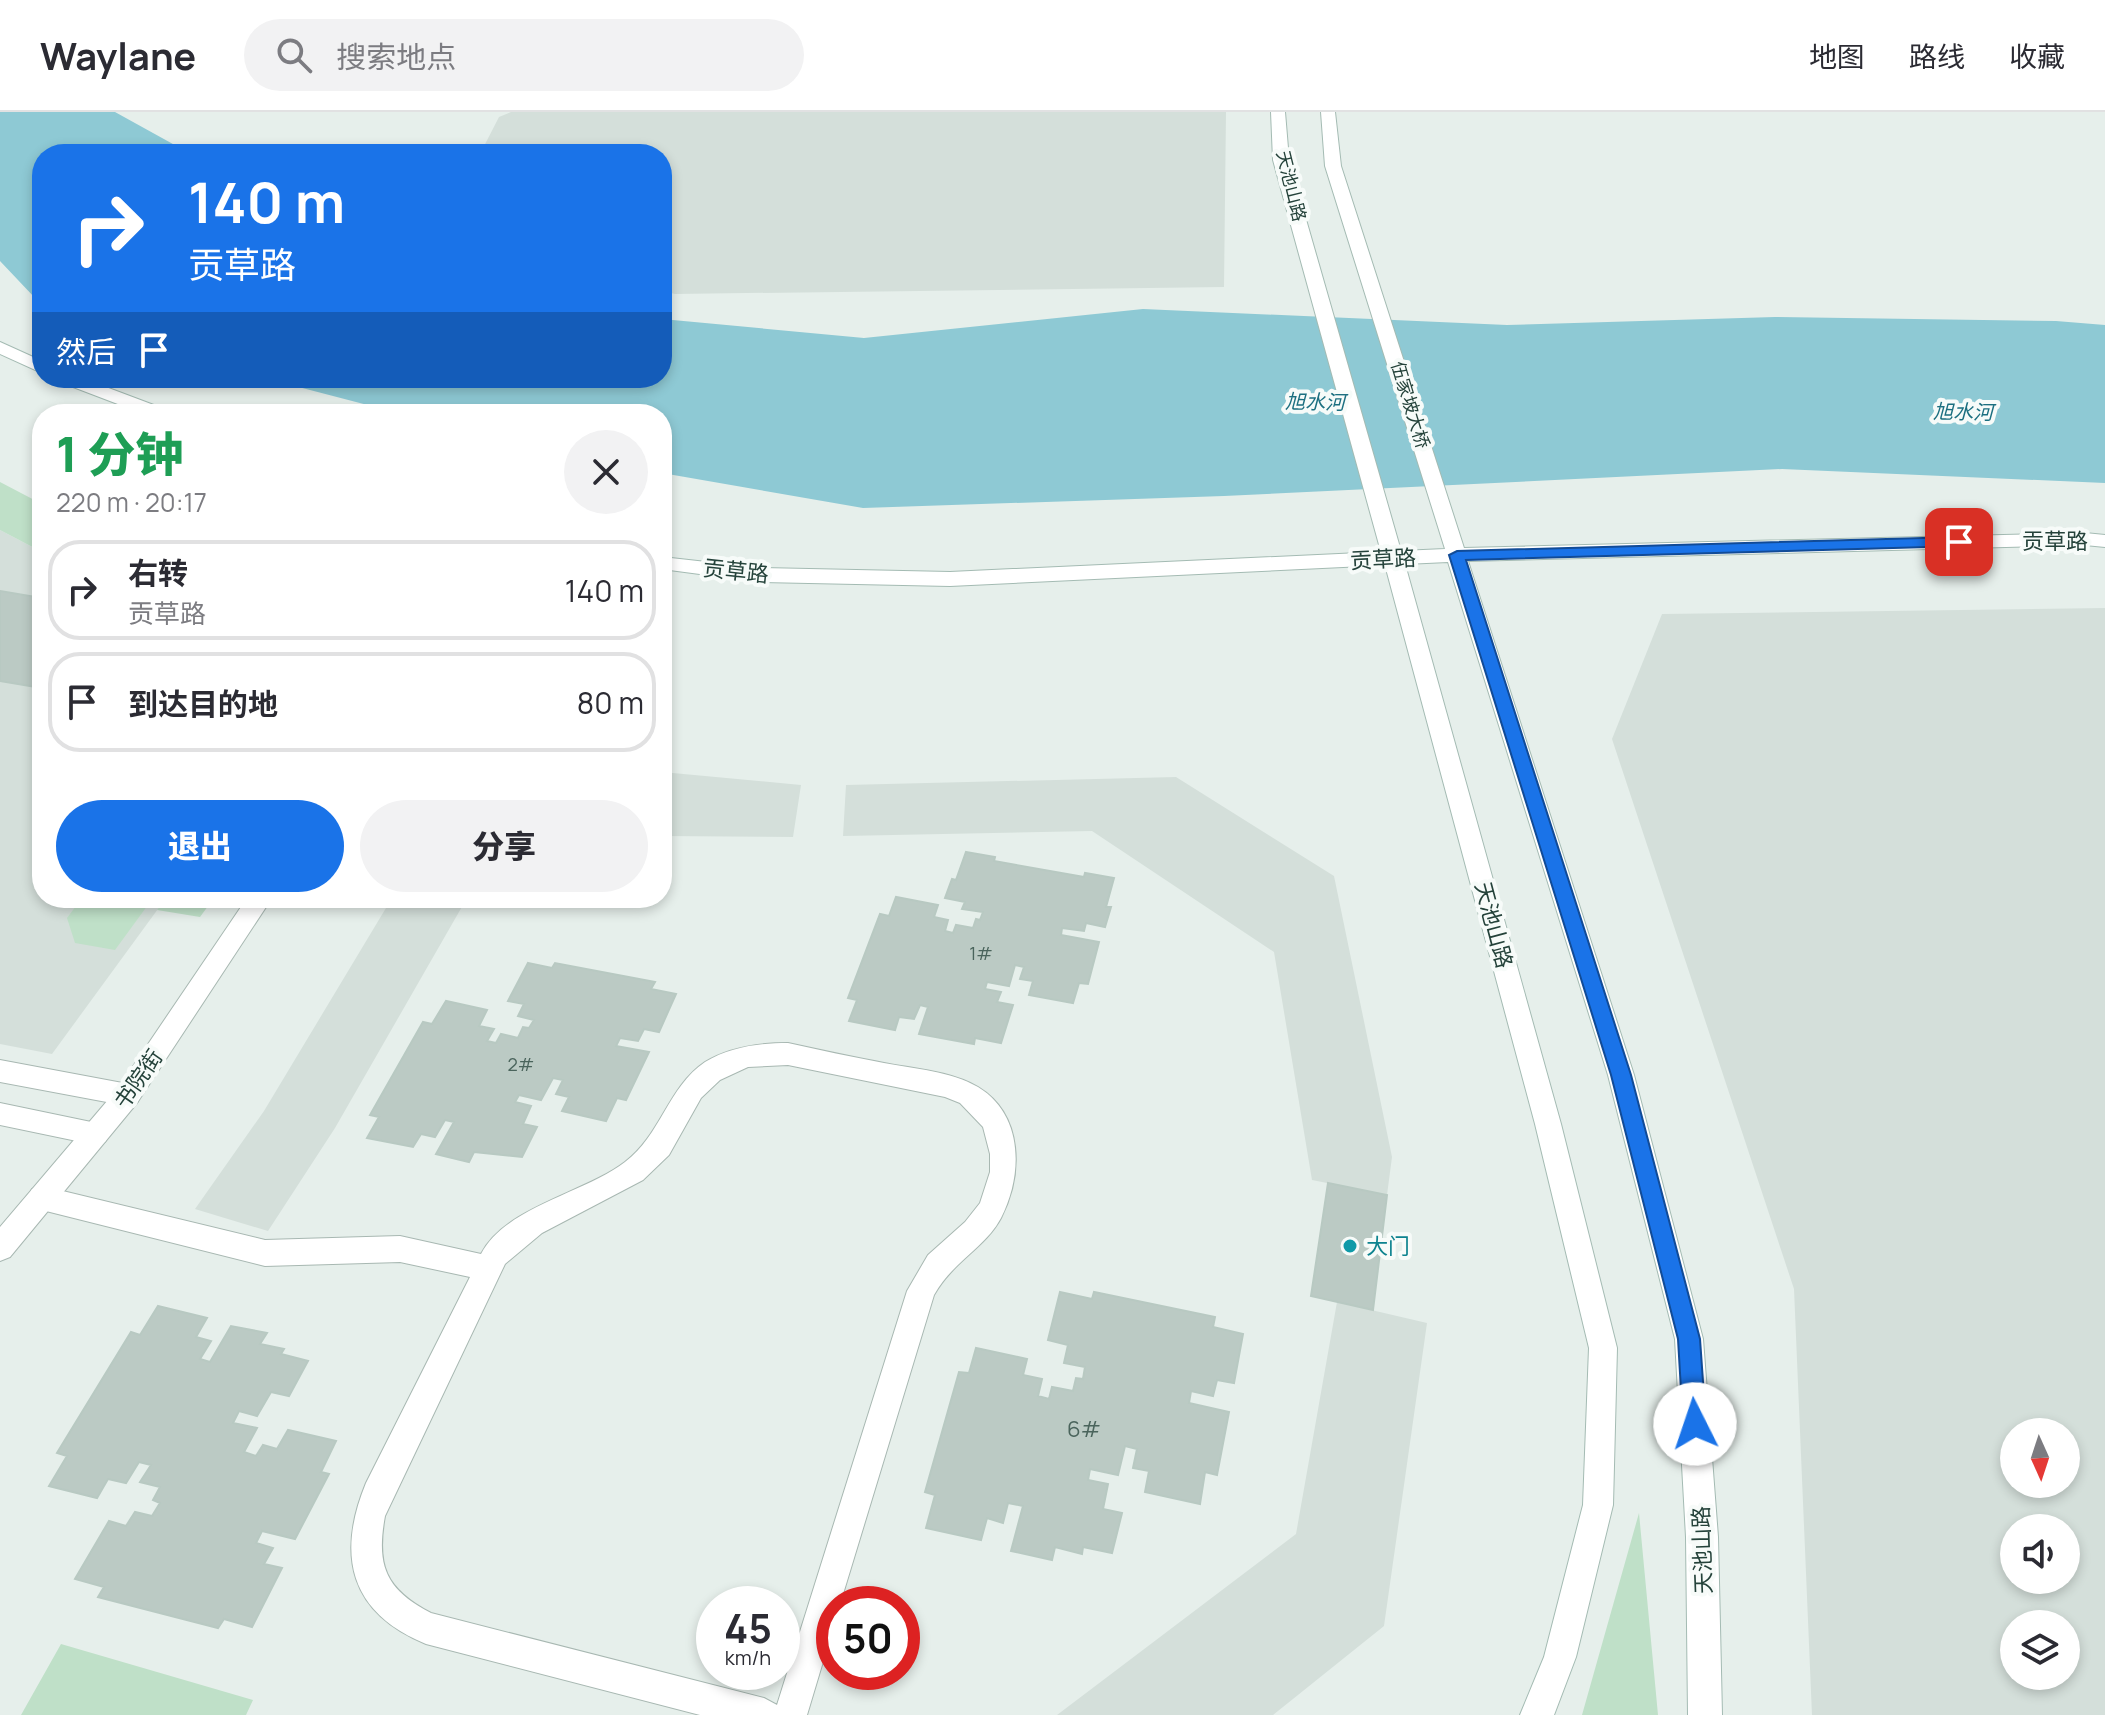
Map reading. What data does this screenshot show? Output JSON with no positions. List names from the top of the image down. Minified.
{"streets":{"main road":["天池山路","伍家坡大桥","贡草路","书院街"]},"crossings":[["天池山路","伍家坡大桥"],["天池山路","贡草路"],["伍家坡大桥","贡草路"]],"water":["旭水河"],"places":["大门"],"house_numbers":["1#","2#","6#"],"north":"bottom","page":{"header":"Waylane","search":"搜索地点","nav":["地图","路线","收藏"],"turn":["140 m","贡草路"],"then":"然后","heading":["1 分钟","220 m · 20:17"],"list":[{"name":"右转","note":"贡草路","value":"140 m"},{"name":"到达目的地","value":"80 m"}],"buttons":["退出","分享"],"speed":"45 km/h","limit":"50"}}
